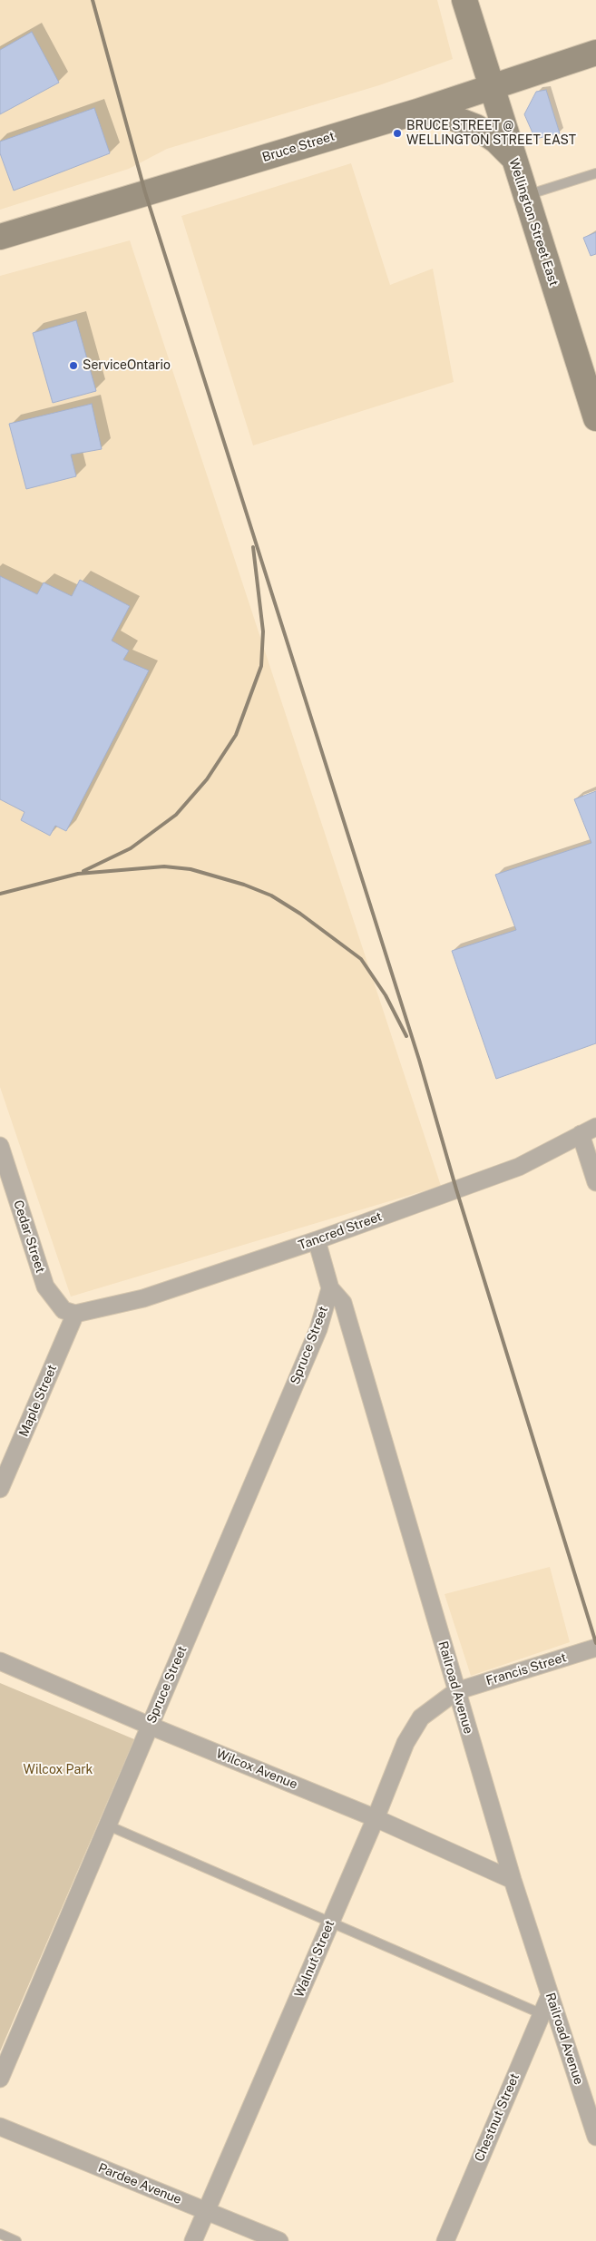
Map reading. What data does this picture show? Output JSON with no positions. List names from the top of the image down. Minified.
{"streets":{"main road":["Bruce Street","Wellington Street East"],"street":["Tancred Street","Cedar Street","Spruce Street","Maple Street","Francis Street","Railroad Avenue","Wilcox Avenue","Walnut Street","Chestnut Street","Pardee Avenue"]},"crossings":[["Bruce Street","Wellington Street East"],["Tancred Street","Cedar Street"],["Tancred Street","Maple Street"],["Tancred Street","Railroad Avenue"],["Cedar Street","Maple Street"],["Spruce Street","Railroad Avenue"],["Spruce Street","Wilcox Avenue"],["Francis Street","Railroad Avenue"],["Francis Street","Walnut Street"],["Railroad Avenue","Wilcox Avenue"],["Railroad Avenue","Walnut Street"],["Railroad Avenue","Chestnut Street"],["Wilcox Avenue","Walnut Street"],["Walnut Street","Pardee Avenue"]],"parks":["Wilcox Park"],"places":["BRUCE STREET @ WELLINGTON STREET EAST","ServiceOntario"]}
